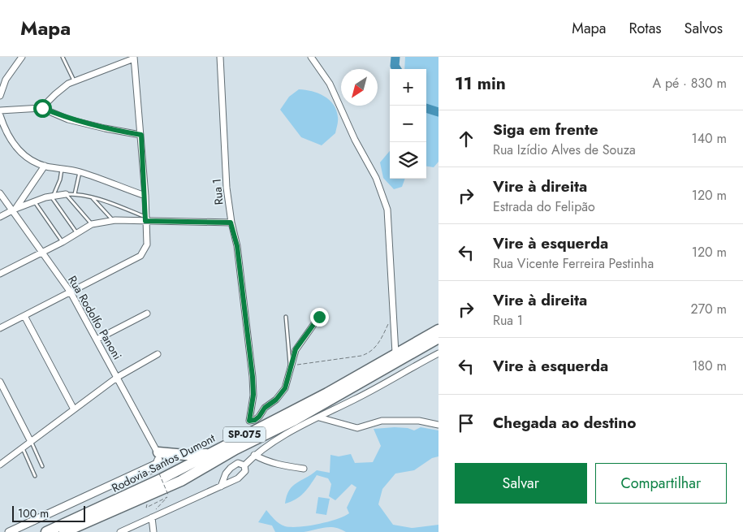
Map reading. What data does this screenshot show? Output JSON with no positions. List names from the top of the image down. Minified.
{"streets":{"highway":["SP-075","Rodovia Santos Dumont"],"street":["Rua 1","Rua Rodolfo Panoni"]},"scale_bar":"100 m","north":"bottom left","page":{"header":"Mapa","nav":["Mapa","Rotas","Salvos"],"heading":["11 min","A pé · 830 m"],"map_buttons":["+","−"],"list":[["Siga em frente","Rua Izídio Alves de Souza","140 m"],["Vire à direita","Estrada do Felipão","120 m"],["Vire à esquerda","Rua Vicente Ferreira Pestinha","120 m"],["Vire à direita","Rua 1","270 m"],["Vire à esquerda","180 m"],"Chegada ao destino"],"buttons":["Salvar","Compartilhar"],"scale":"100 m"}}
